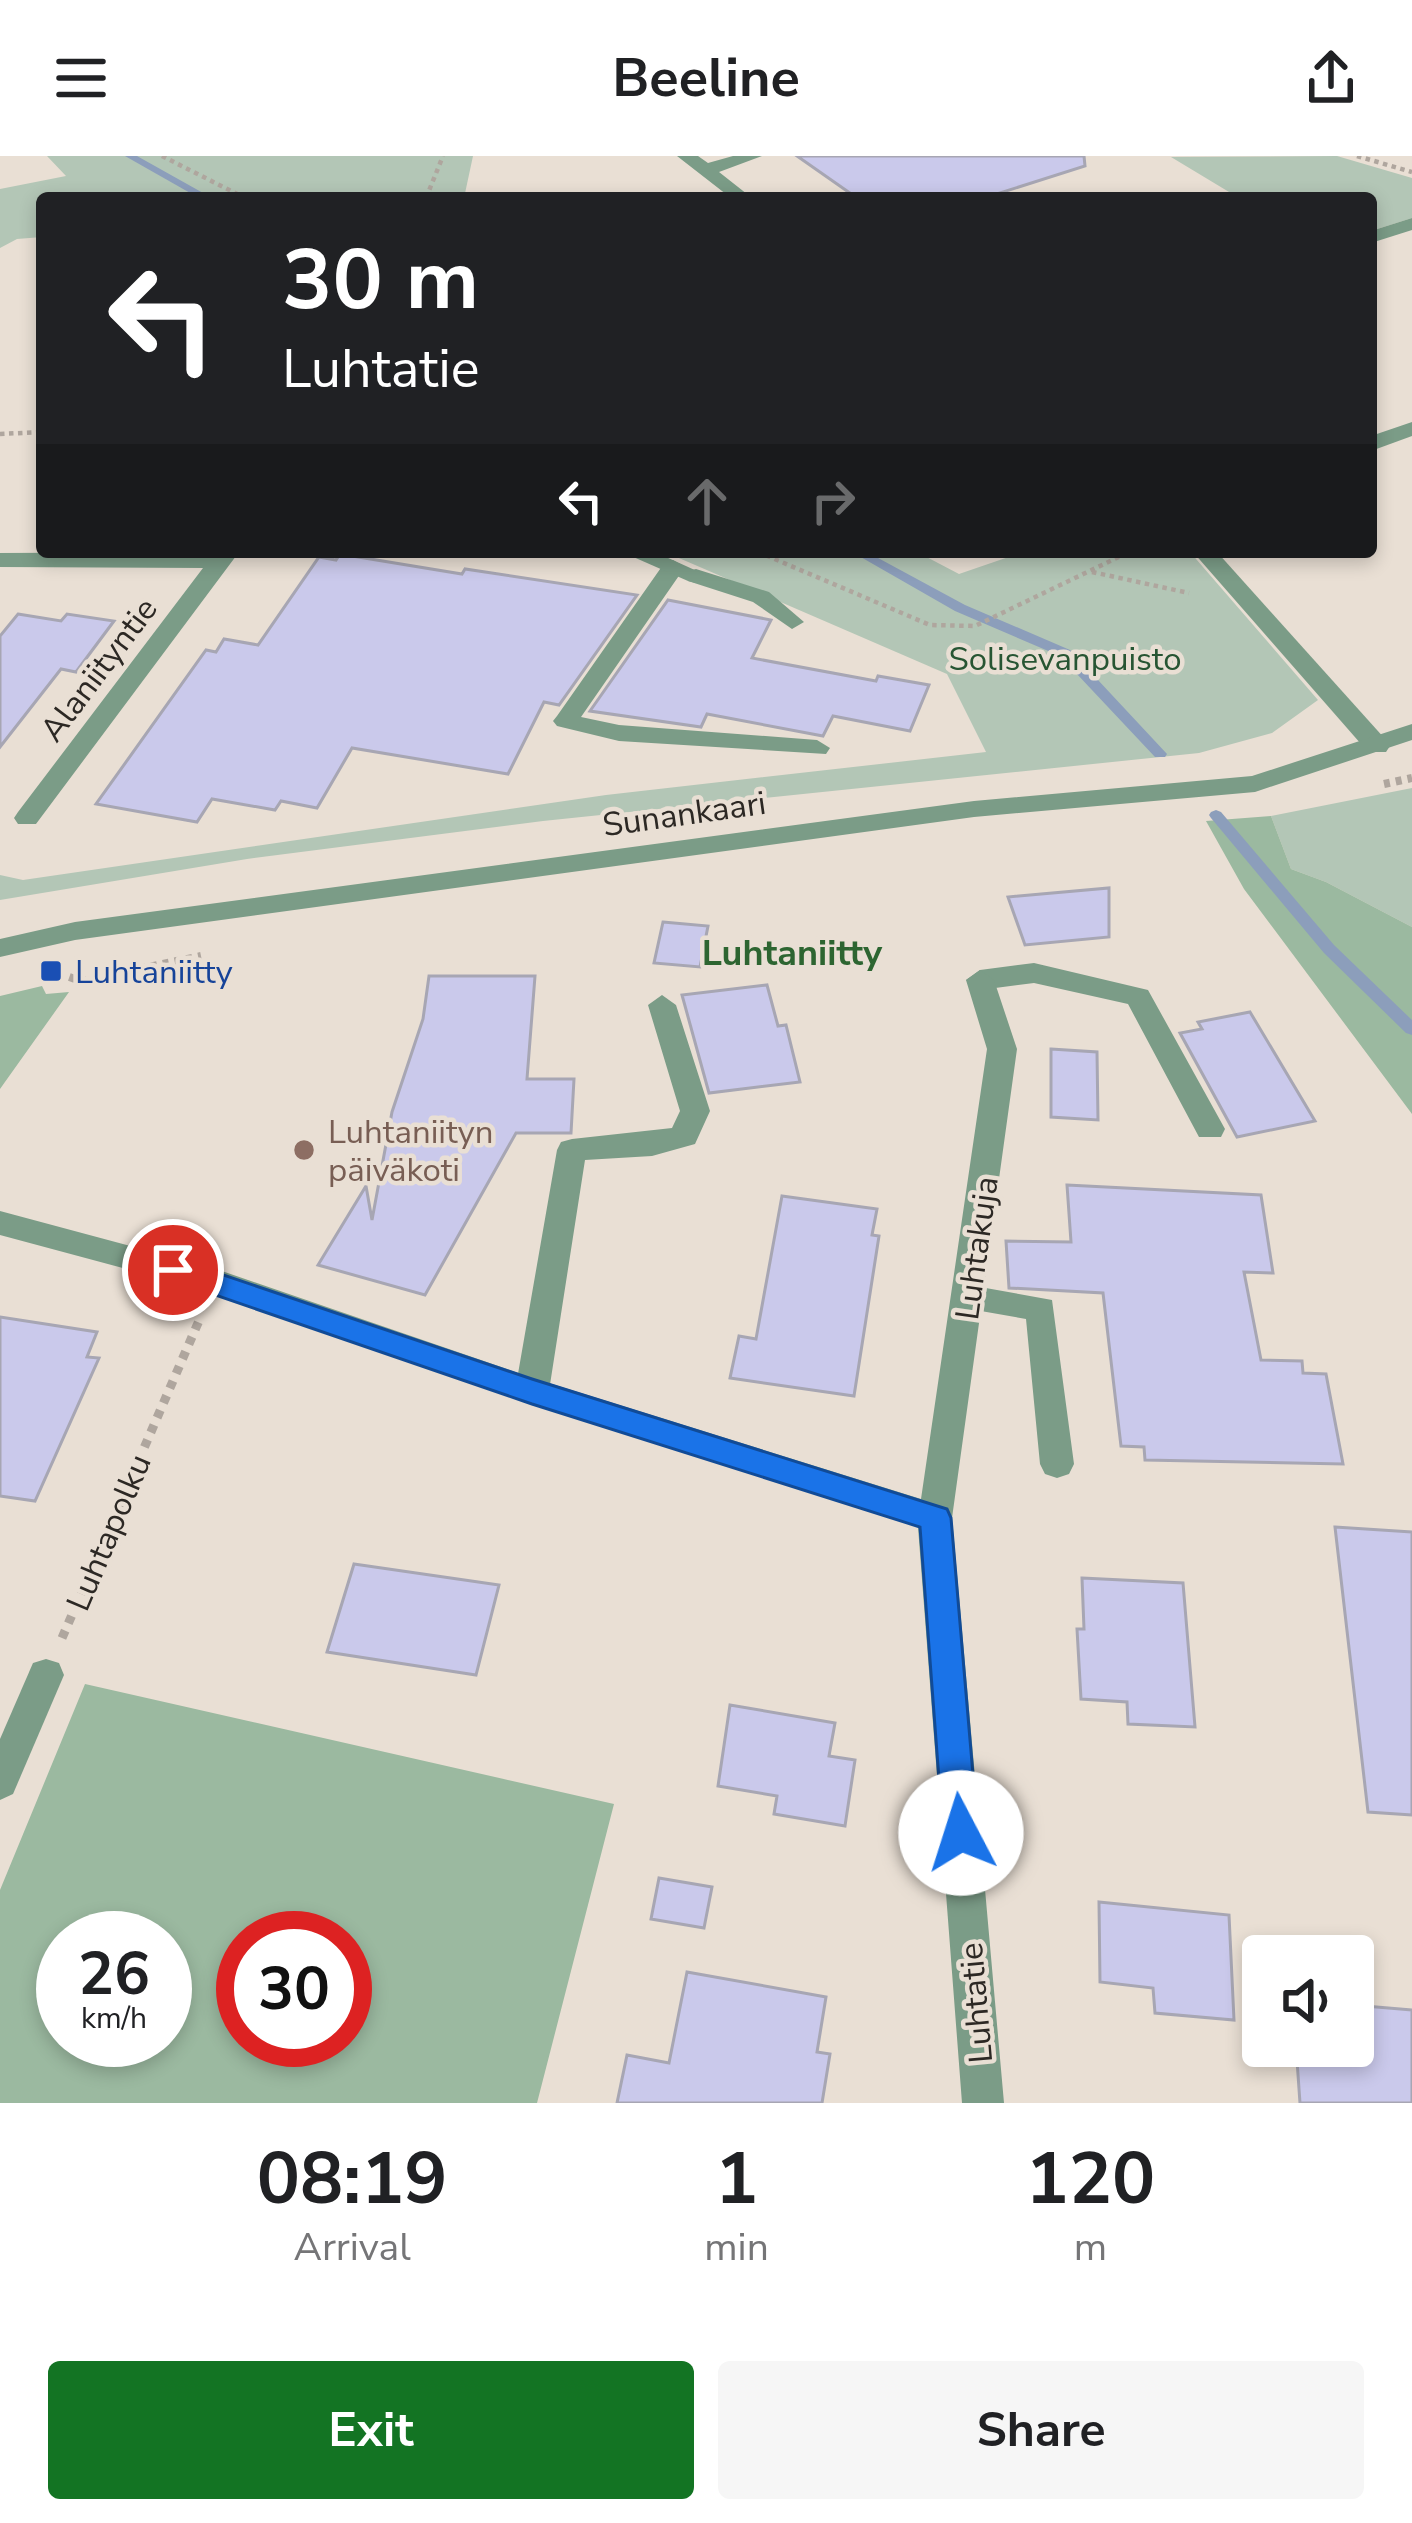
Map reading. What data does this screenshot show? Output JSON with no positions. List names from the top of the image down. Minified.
{"streets":{"street":["Alaniityntie","Sunankaari","Luhtakuja","Luhtatie"],"path":["Luhtapolku"]},"crossings":[["Luhtakuja","Luhtatie"]],"districts":["Luhtaniitty"],"parks":["Solisevanpuisto"],"places":{"transit":["Luhtaniitty"],"other":["Luhtaniityn päiväkoti"]},"page":{"header":"Beeline","turn":["30 m","Luhtatie"],"speed":"26 km/h","limit":"30","eta":["08:19","Arrival","1","min","120","m"],"buttons":["Exit","Share"]}}
